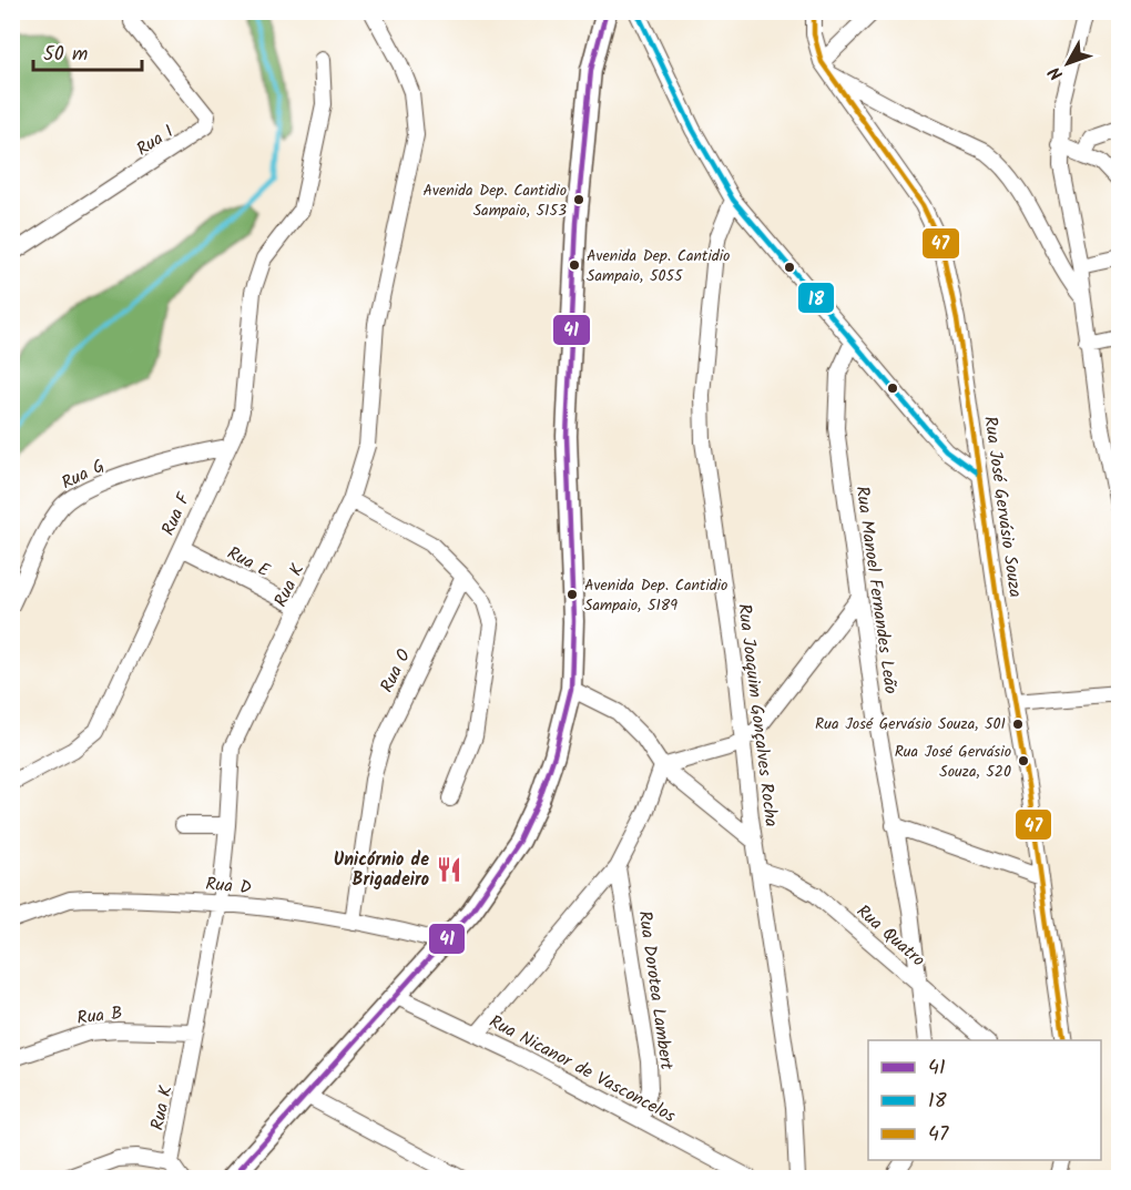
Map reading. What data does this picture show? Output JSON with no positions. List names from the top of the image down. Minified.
{"streets":{"street":["Rua I","Rua G","Rua José Gervásio Souza","Rua F","Rua E","Rua K","Rua Manoel Fernandes Leão","Rua O","Rua Joaquim Gonçalves Rocha","Rua D","Rua Quatro","Rua Dorotea Lambert","Rua B","Rua Nicanor de Vasconcelos"]},"crossings":[["Rua G","Rua F"],["Rua F","Rua E"],["Rua E","Rua K"],["Rua K","Rua D"],["Rua K","Rua B"],["Rua Manoel Fernandes Leão","Rua Quatro"],["Rua O","Rua D"],["Rua Joaquim Gonçalves Rocha","Rua Quatro"],["Rua Dorotea Lambert","Rua Nicanor de Vasconcelos"]],"places":{"other":["Avenida Dep. Cantidio Sampaio, 5153","Avenida Dep. Cantidio Sampaio, 5055","Avenida Dep. Cantidio Sampaio, 5189","Rua José Gervásio Souza, 501","Rua José Gervásio Souza, 520"],"restaurant":["Unicórnio de Brigadeiro"]},"lines":["transit line 41","transit line 18","transit line 47"],"legend":["41","18","47"],"scale_bar":"50 m","north":"bottom left"}
